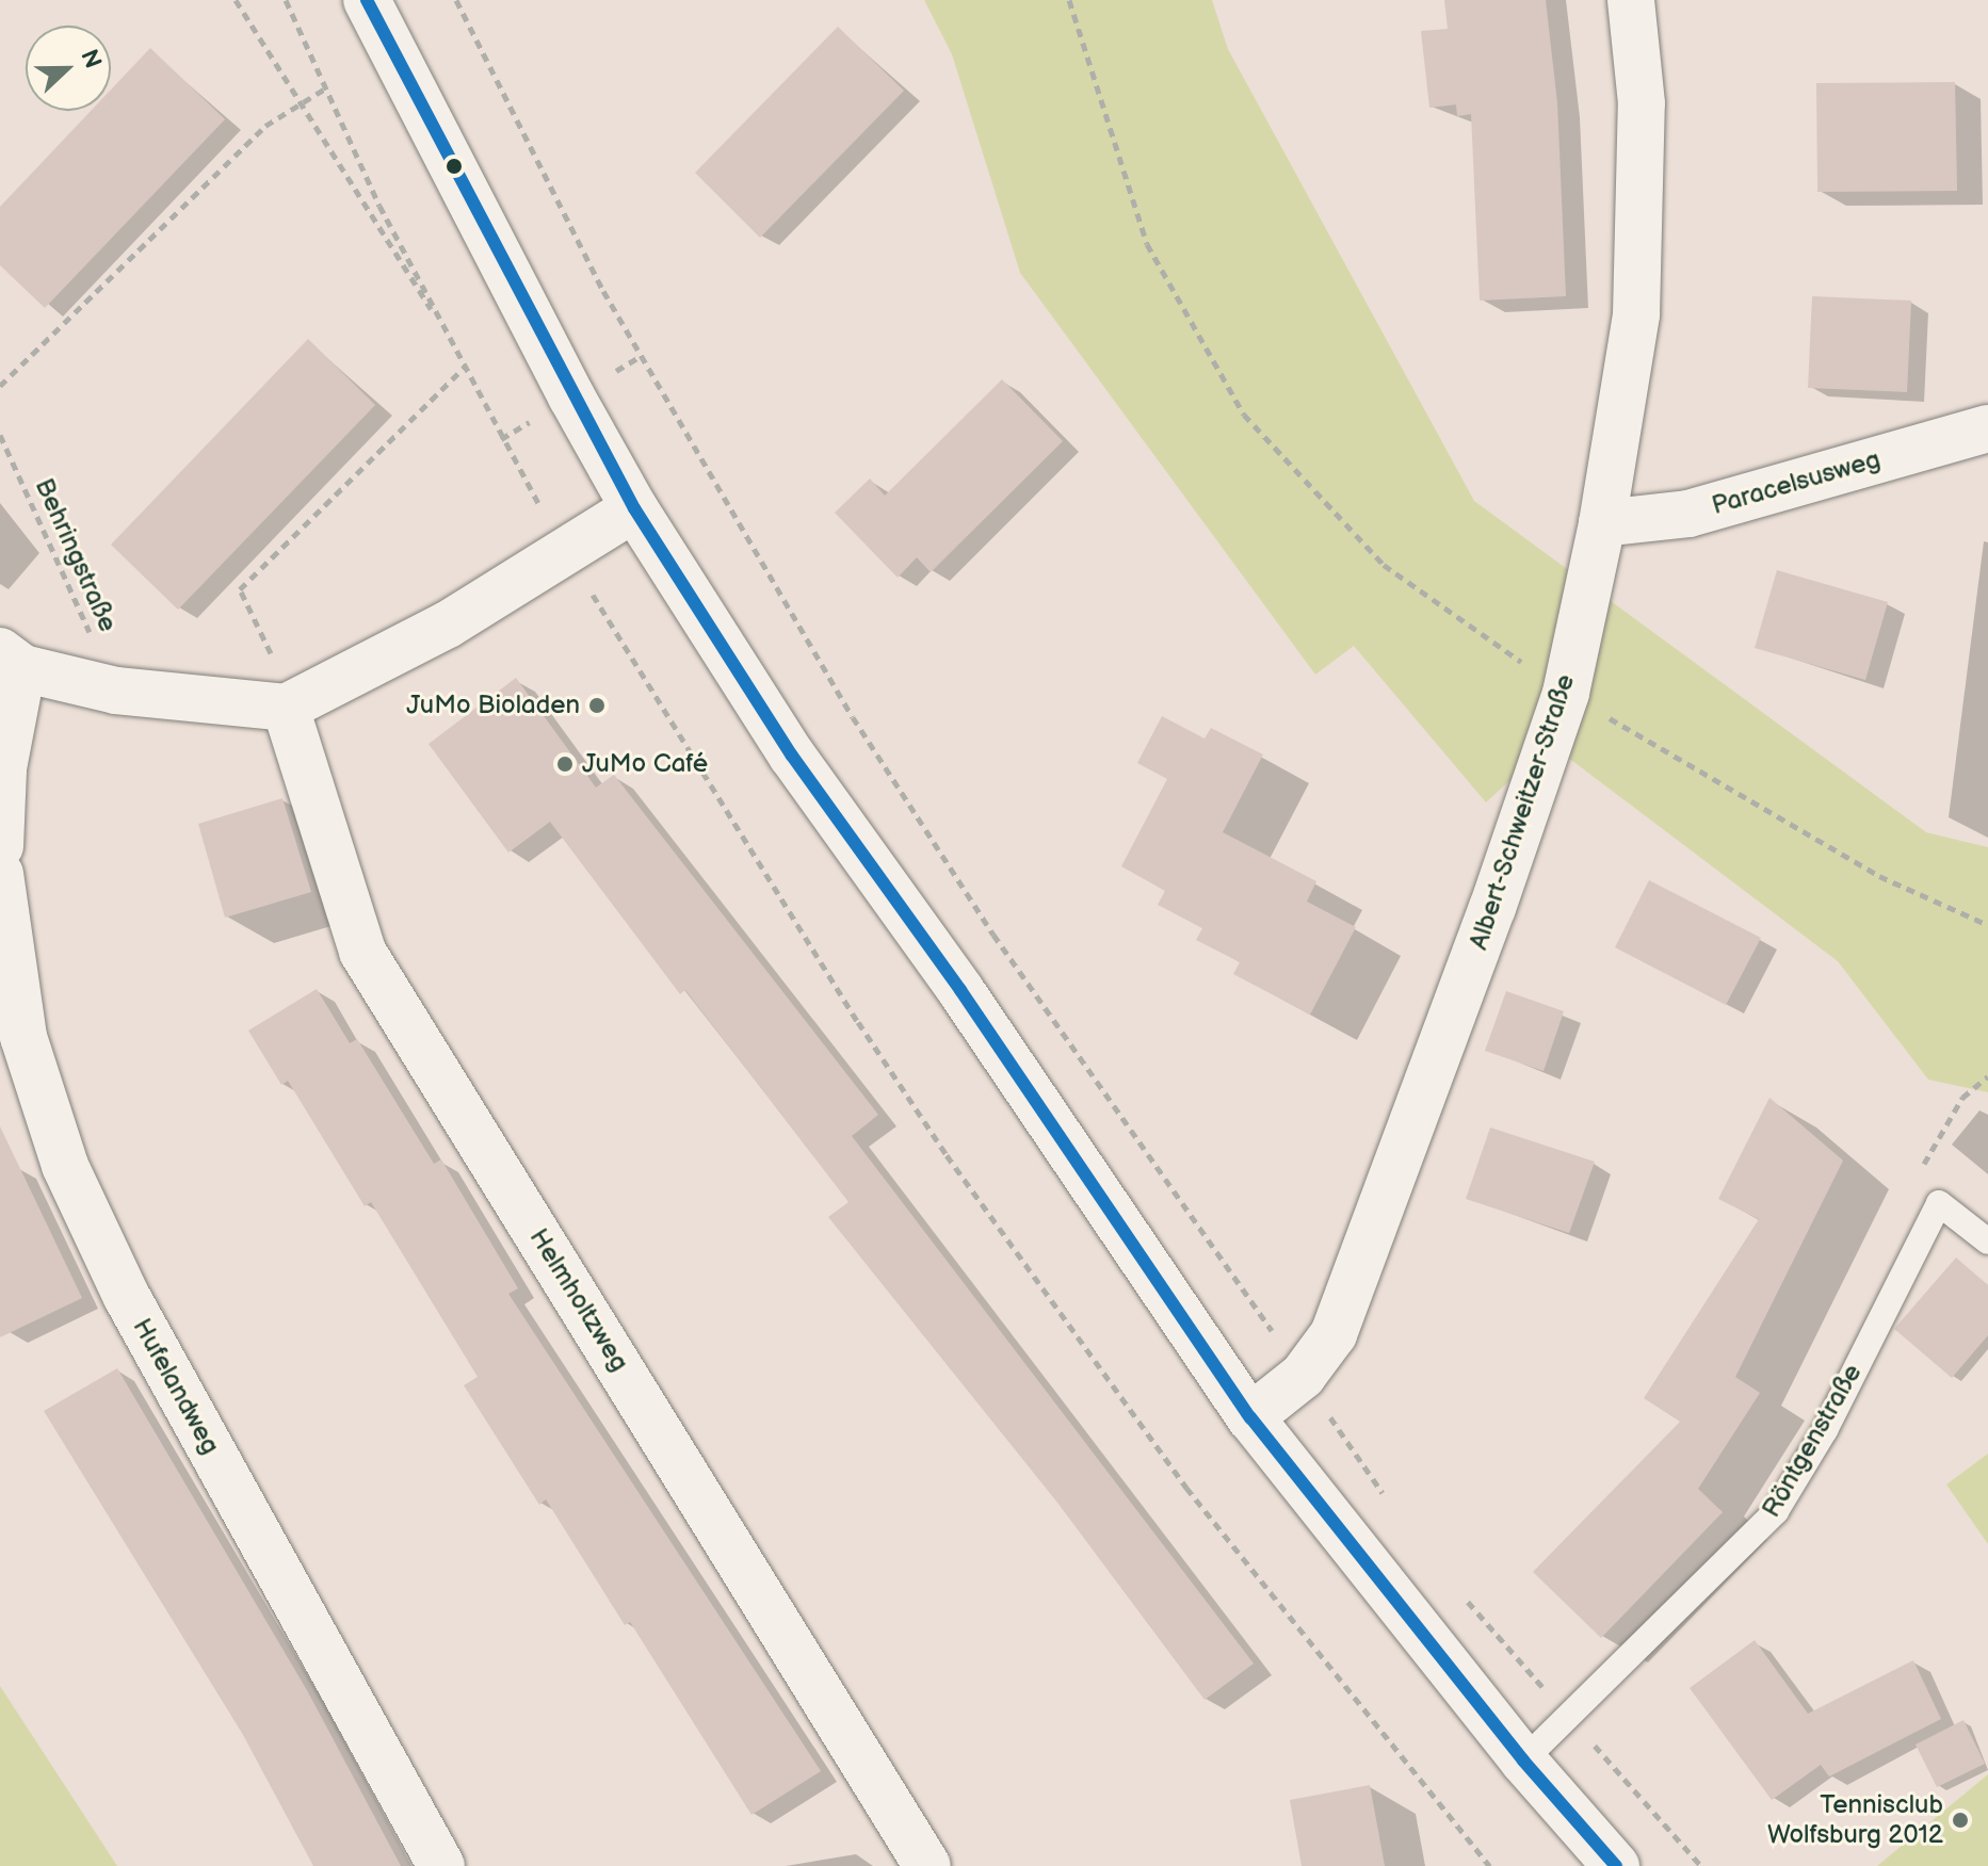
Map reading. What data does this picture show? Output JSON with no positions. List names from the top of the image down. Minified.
{"streets":{"street":["Paracelsusweg","Albert-Schweitzer-Straße","Helmholtzweg","Hufelandweg"],"lane":["Röntgenstraße"],"path":["Behringstraße"]},"crossings":[["Paracelsusweg","Albert-Schweitzer-Straße"]],"places":["JuMo Bioladen","JuMo Café","Tennisclub Wolfsburg 2012"],"north":"right"}
